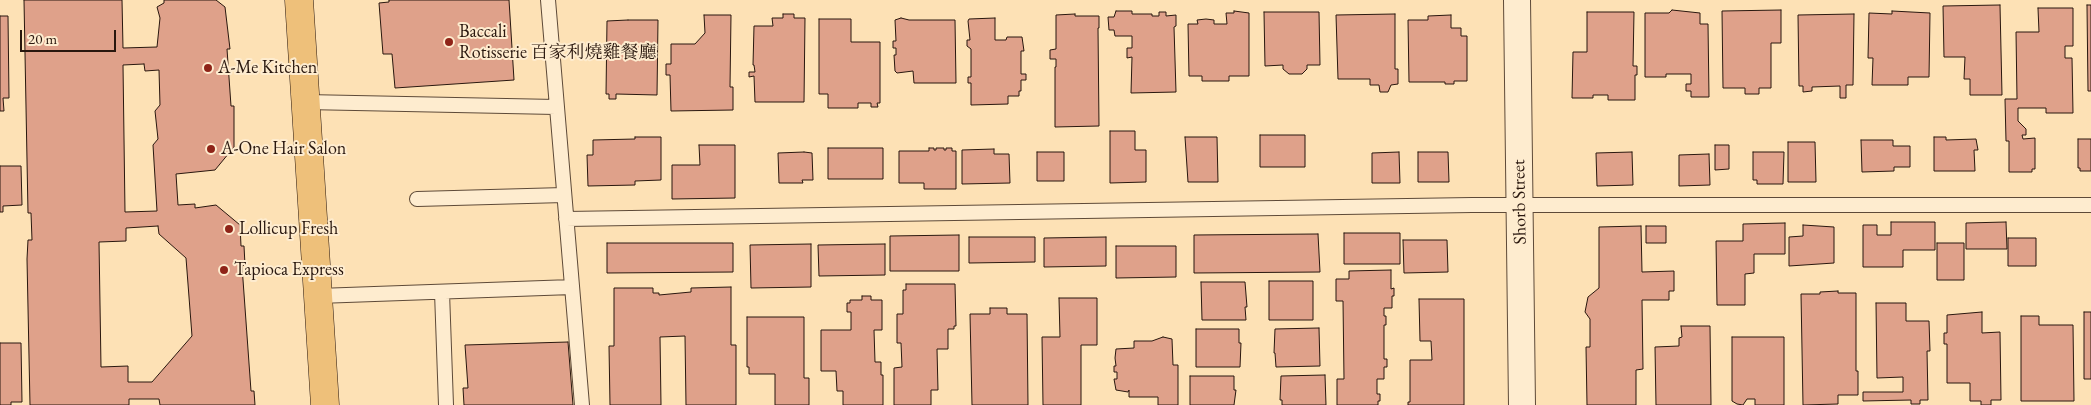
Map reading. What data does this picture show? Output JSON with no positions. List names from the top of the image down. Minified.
{"streets":{"street":["Shorb Street"]},"places":["Baccali Rotisserie 百家利燒雞餐廳","A-Me Kitchen","A-One Hair Salon","Lollicup Fresh","Tapioca Express"],"scale_bar":"20 m"}
